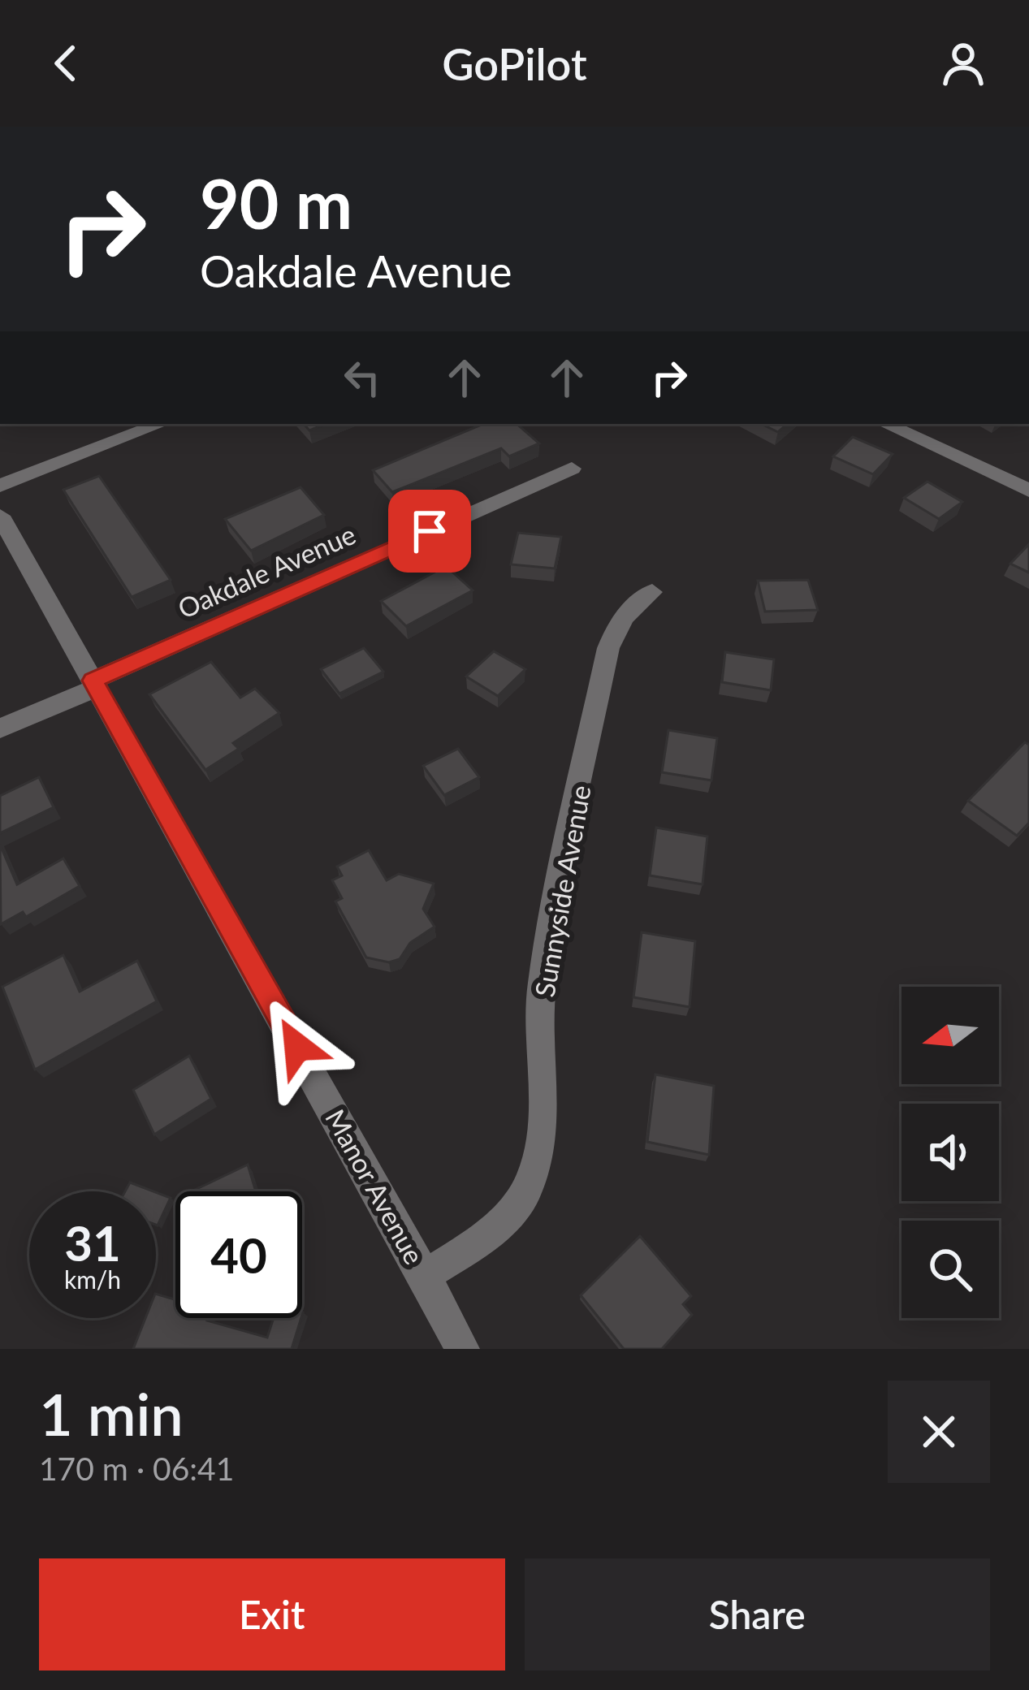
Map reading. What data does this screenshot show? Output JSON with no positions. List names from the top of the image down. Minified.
{"streets":{"street":["Oakdale Avenue","Sunnyside Avenue","Manor Avenue"]},"crossings":[["Oakdale Avenue","Manor Avenue"],["Sunnyside Avenue","Manor Avenue"]],"north":"left","page":{"header":"GoPilot","turn":["90 m","Oakdale Avenue"],"speed":"31 km/h","limit":"40","heading":["1 min","170 m · 06:41"],"buttons":["Exit","Share"]}}
